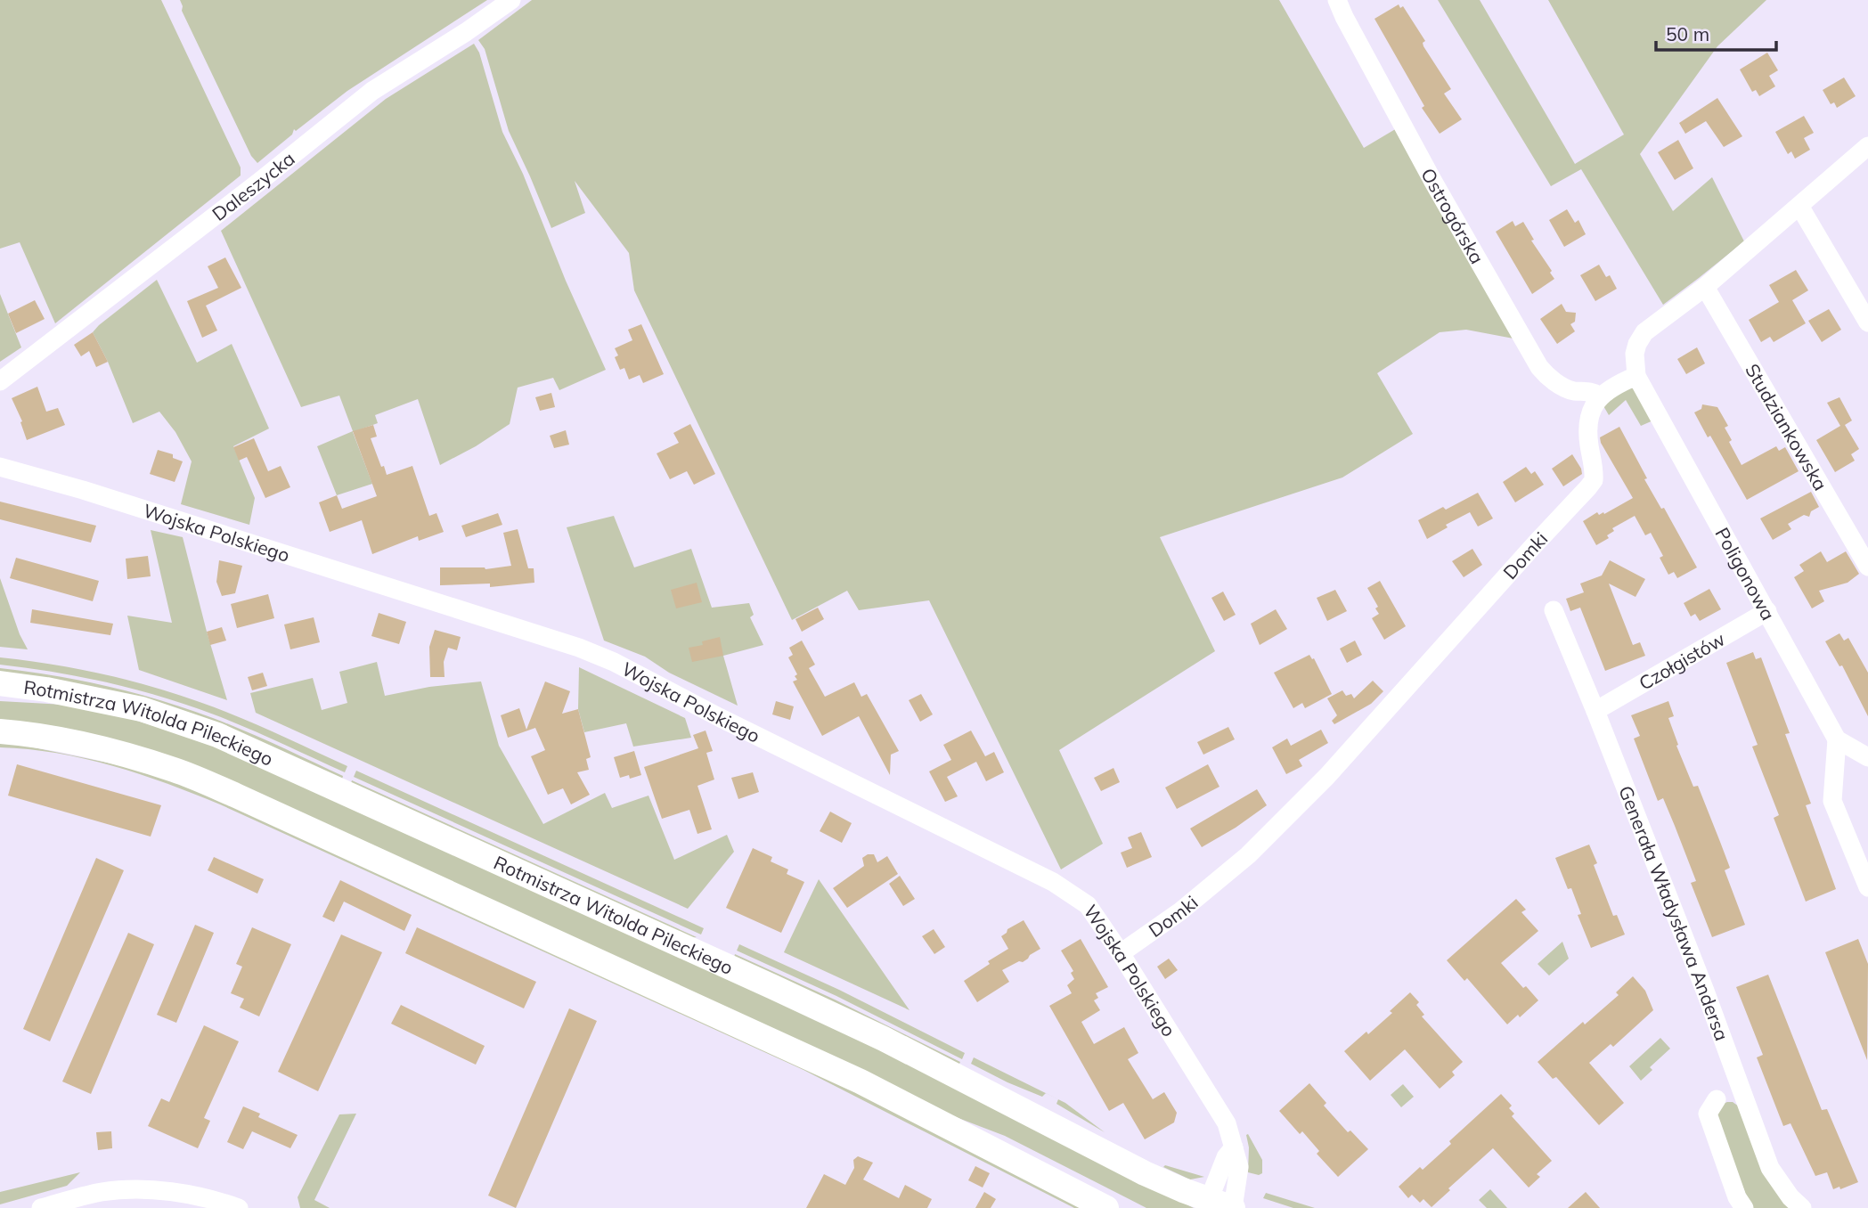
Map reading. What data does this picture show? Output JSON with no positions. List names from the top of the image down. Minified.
{"streets":{"main road":["Wojska Polskiego","Rotmistrza Witolda Pileckiego"],"street":["Daleszycka","Ostrogórska","Studziankowska","Domki","Poligonowa","Czołgistów","Generała Władysława Andersa"]},"crossings":[["Ostrogórska","Domki"],["Wojska Polskiego","Domki"],["Wojska Polskiego","Rotmistrza Witolda Pileckiego"],["Poligonowa","Czołgistów"],["Czołgistów","Generała Władysława Andersa"]],"scale_bar":"50 m"}
